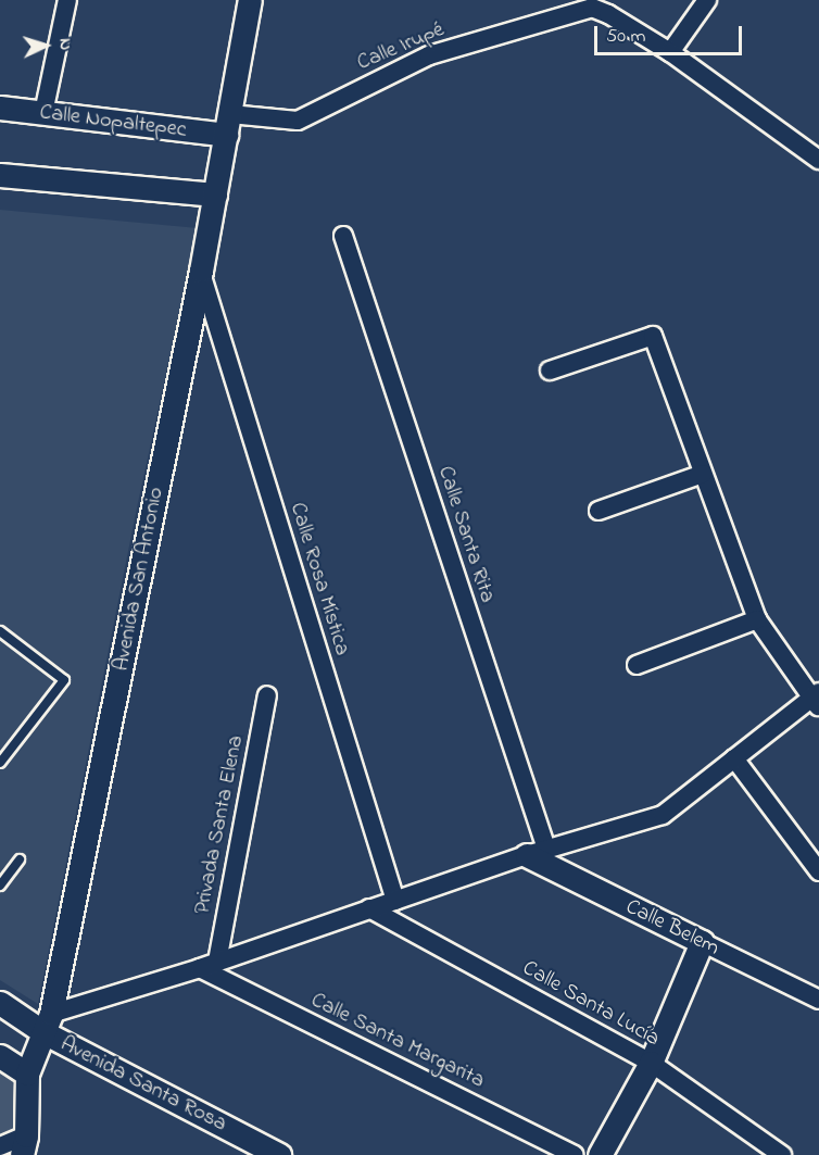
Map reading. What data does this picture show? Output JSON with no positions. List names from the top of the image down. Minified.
{"streets":{"street":["Calle Irupé","Calle Nopaltepec","Calle Santa Rita","Avenida San Antonio","Calle Rosa Mística","Privada Santa Elena","Calle Belem","Calle Santa Lucía","Calle Santa Margarita","Avenida Santa Rosa"]},"crossings":[["Calle Irupé","Calle Nopaltepec"],["Calle Irupé","Avenida San Antonio"],["Calle Nopaltepec","Avenida San Antonio"],["Calle Santa Rita","Calle Belem"],["Avenida San Antonio","Calle Rosa Mística"],["Avenida San Antonio","Avenida Santa Rosa"],["Privada Santa Elena","Calle Santa Margarita"]],"scale_bar":"50 m","north":"right"}
